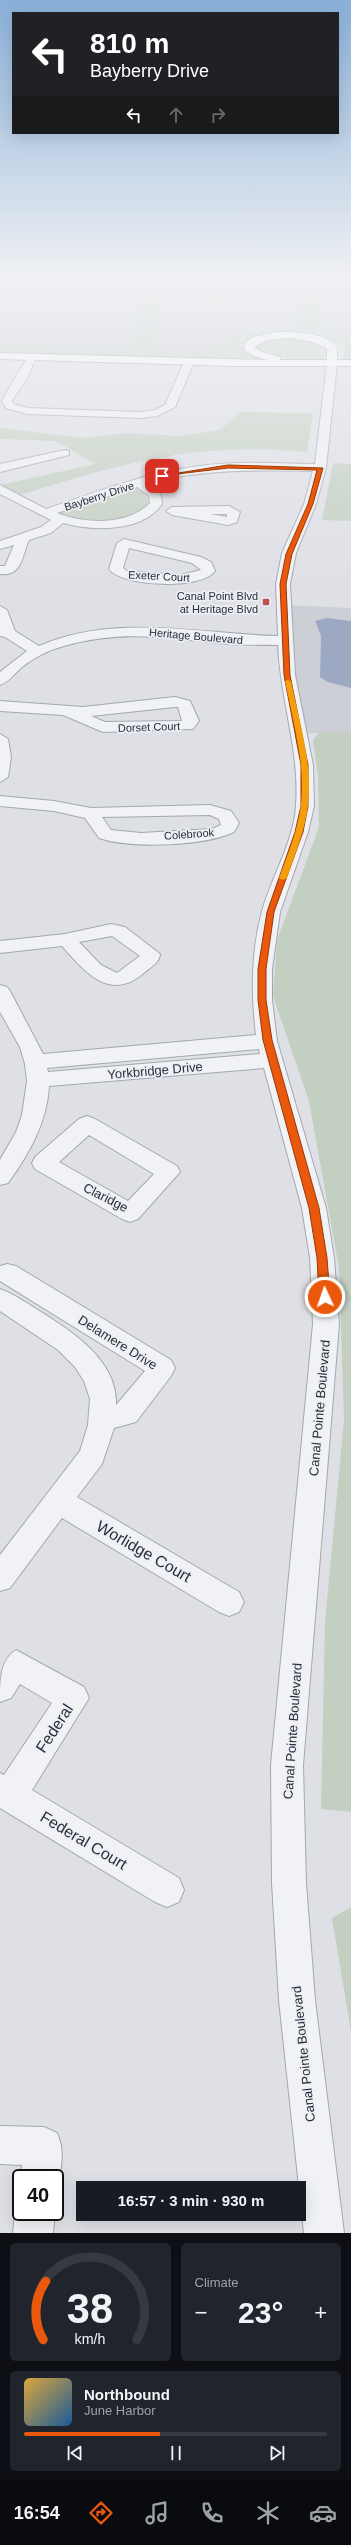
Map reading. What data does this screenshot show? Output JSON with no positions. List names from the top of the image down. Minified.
{"streets":{"street":["Bayberry Drive","Exeter Court","Heritage Boulevard","Dorset Court","Colebrook","Yorkbridge Drive","Claridge","Delamere Drive","Canal Pointe Boulevard","Worlidge Court","Federal","Federal Court"]},"crossings":[["Bayberry Drive","Canal Pointe Boulevard"],["Heritage Boulevard","Canal Pointe Boulevard"],["Yorkbridge Drive","Canal Pointe Boulevard"],["Federal","Federal Court"]],"places":{"transit":["Canal Point Blvd at Heritage Blvd"]},"page":{"turn":["810 m","Bayberry Drive"],"limit":"40","trip":"16:57 · 3 min · 930 m","tile":"Climate","heat":["−","23°","+"],"song":["Northbound","June Harbor"],"tabs":"16:54","gauge":["38","km/h"]}}
